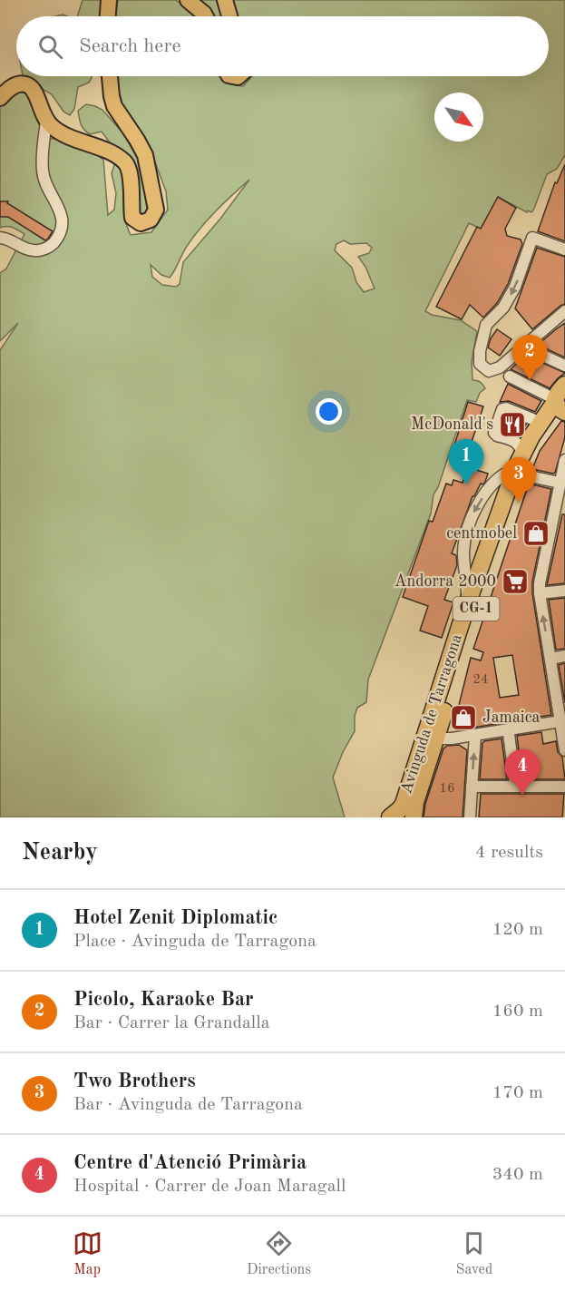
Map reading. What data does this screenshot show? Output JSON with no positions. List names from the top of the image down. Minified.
{"streets":{"highway":["CG-1","Avinguda de Tarragona"]},"crossings":[["CG-1","Avinguda de Tarragona"]],"places":{"restaurant":["McDonald's"],"shop":["centmobel","Jamaica"],"supermarket":["Andorra 2000"]},"house_numbers":["24","16"],"north":"bottom right","page":{"search":"Search here","pins":["2","1","3","4"],"heading":["Nearby","4 results"],"list":[{"mark":"1","name":"Hotel Zenit Diplomatic","note":"Place · Avinguda de Tarragona","value":"120 m"},{"mark":"2","name":"Picolo, Karaoke Bar","note":"Bar · Carrer la Grandalla","value":"160 m"},{"mark":"3","name":"Two Brothers","note":"Bar · Avinguda de Tarragona","value":"170 m"},{"mark":"4","name":"Centre d'Atenció Primària","note":"Hospital · Carrer de Joan Maragall","value":"340 m"}],"nav":["Map","Directions","Saved"]}}
